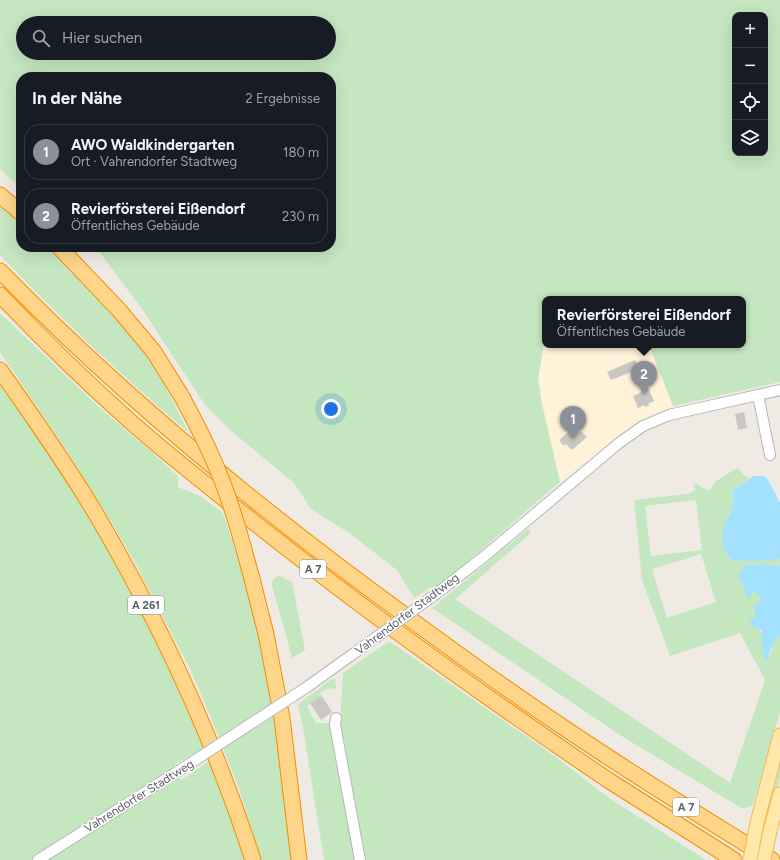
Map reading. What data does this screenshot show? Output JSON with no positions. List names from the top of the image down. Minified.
{"streets":{"highway":["A 7","A 261"],"street":["Vahrendorfer Stadtweg"]},"page":{"map_buttons":["+","−"],"search":"Hier suchen","heading":["In der Nähe","2 Ergebnisse"],"list":[{"mark":"1","name":"AWO Waldkindergarten","note":"Ort · Vahrendorfer Stadtweg","value":"180 m"},{"mark":"2","name":"Revierförsterei Eißendorf","note":"Öffentliches Gebäude","value":"230 m"}],"popup":["Revierförsterei Eißendorf","Öffentliches Gebäude"],"pins":["2","1"]}}
